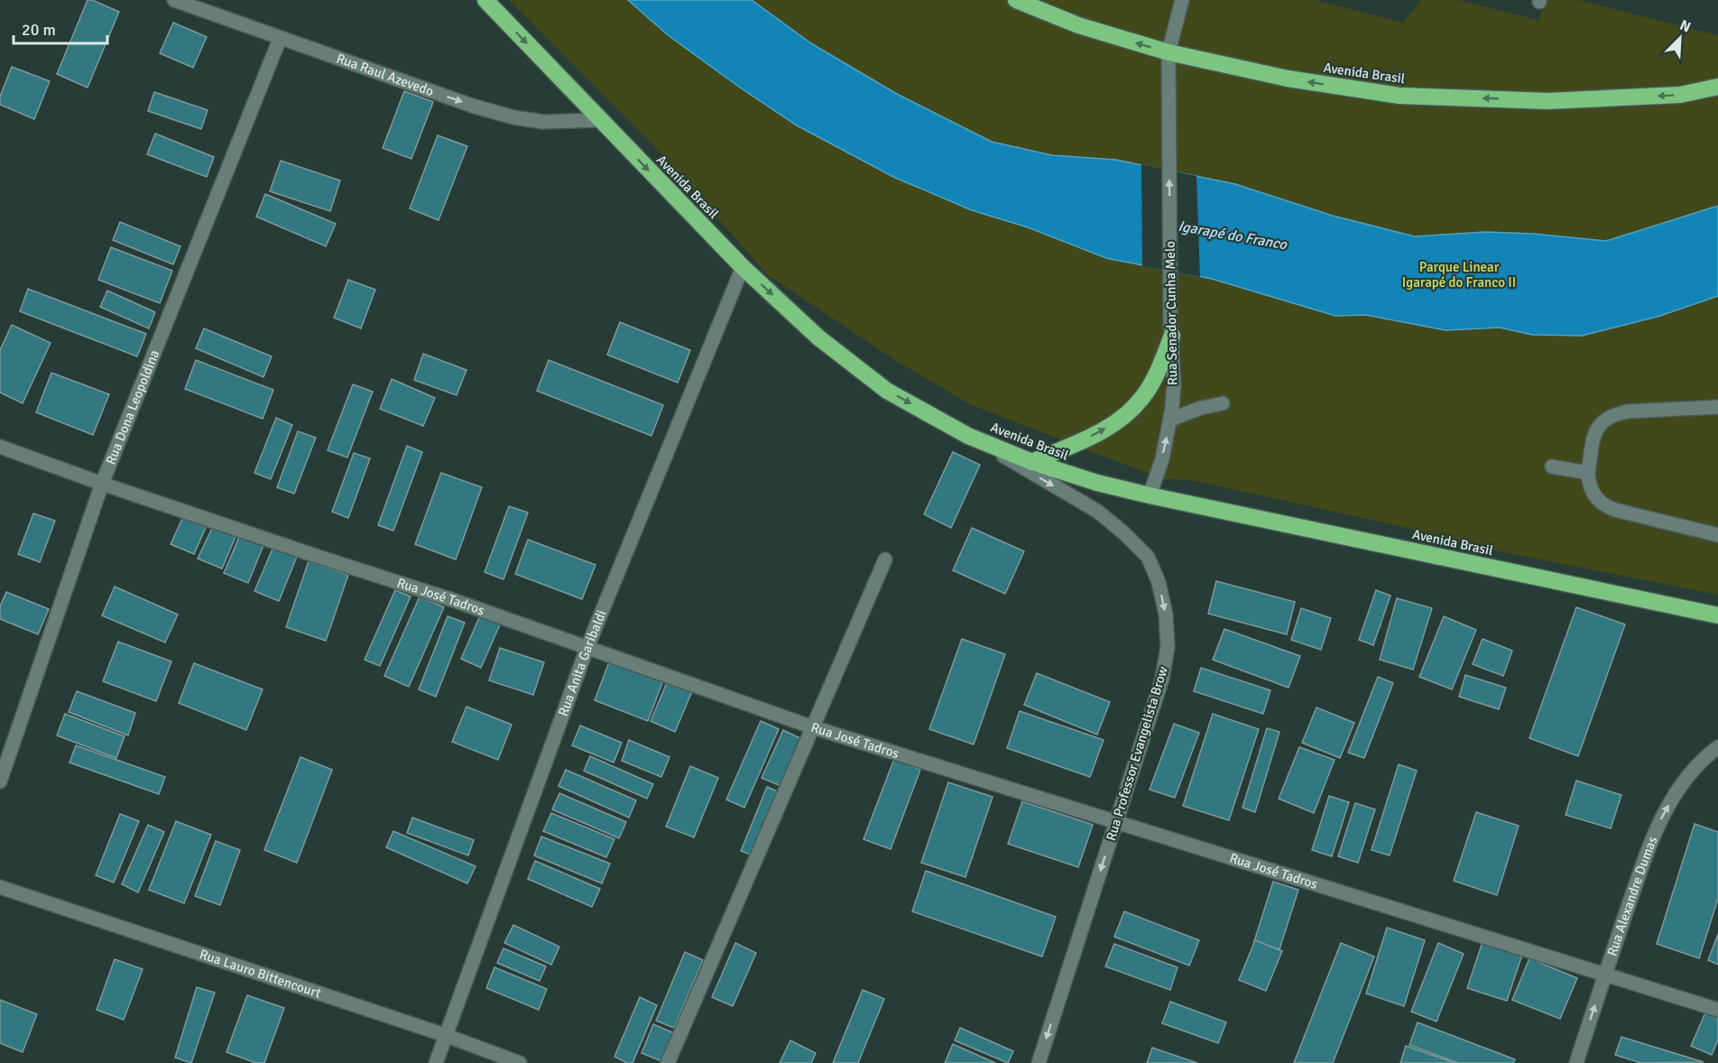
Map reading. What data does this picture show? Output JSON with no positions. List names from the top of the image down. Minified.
{"streets":{"highway":["Avenida Brasil"],"street":["Rua Raul Azevedo","Rua Senador Cunha Melo","Rua Dona Leopoldina","Rua José Tadros","Rua Anita Garibaldi","Rua Professor Evangelista Brow","Rua Alexandre Dumas","Rua Lauro Bittencourt"]},"crossings":[["Avenida Brasil","Rua Raul Azevedo"],["Avenida Brasil","Rua Senador Cunha Melo"],["Avenida Brasil","Rua Anita Garibaldi"],["Avenida Brasil","Rua Professor Evangelista Brow"],["Rua Raul Azevedo","Rua Dona Leopoldina"],["Rua Dona Leopoldina","Rua José Tadros"],["Rua José Tadros","Rua Anita Garibaldi"],["Rua José Tadros","Rua Professor Evangelista Brow"],["Rua José Tadros","Rua Alexandre Dumas"],["Rua Anita Garibaldi","Rua Lauro Bittencourt"]],"one_way":["Rua Raul Azevedo","Rua Senador Cunha Melo","Rua Professor Evangelista Brow","Rua Alexandre Dumas"],"water":["Igarapé do Franco"],"parks":["Parque Linear Igarapé do Franco II"],"scale_bar":"20 m","north":"top right"}
